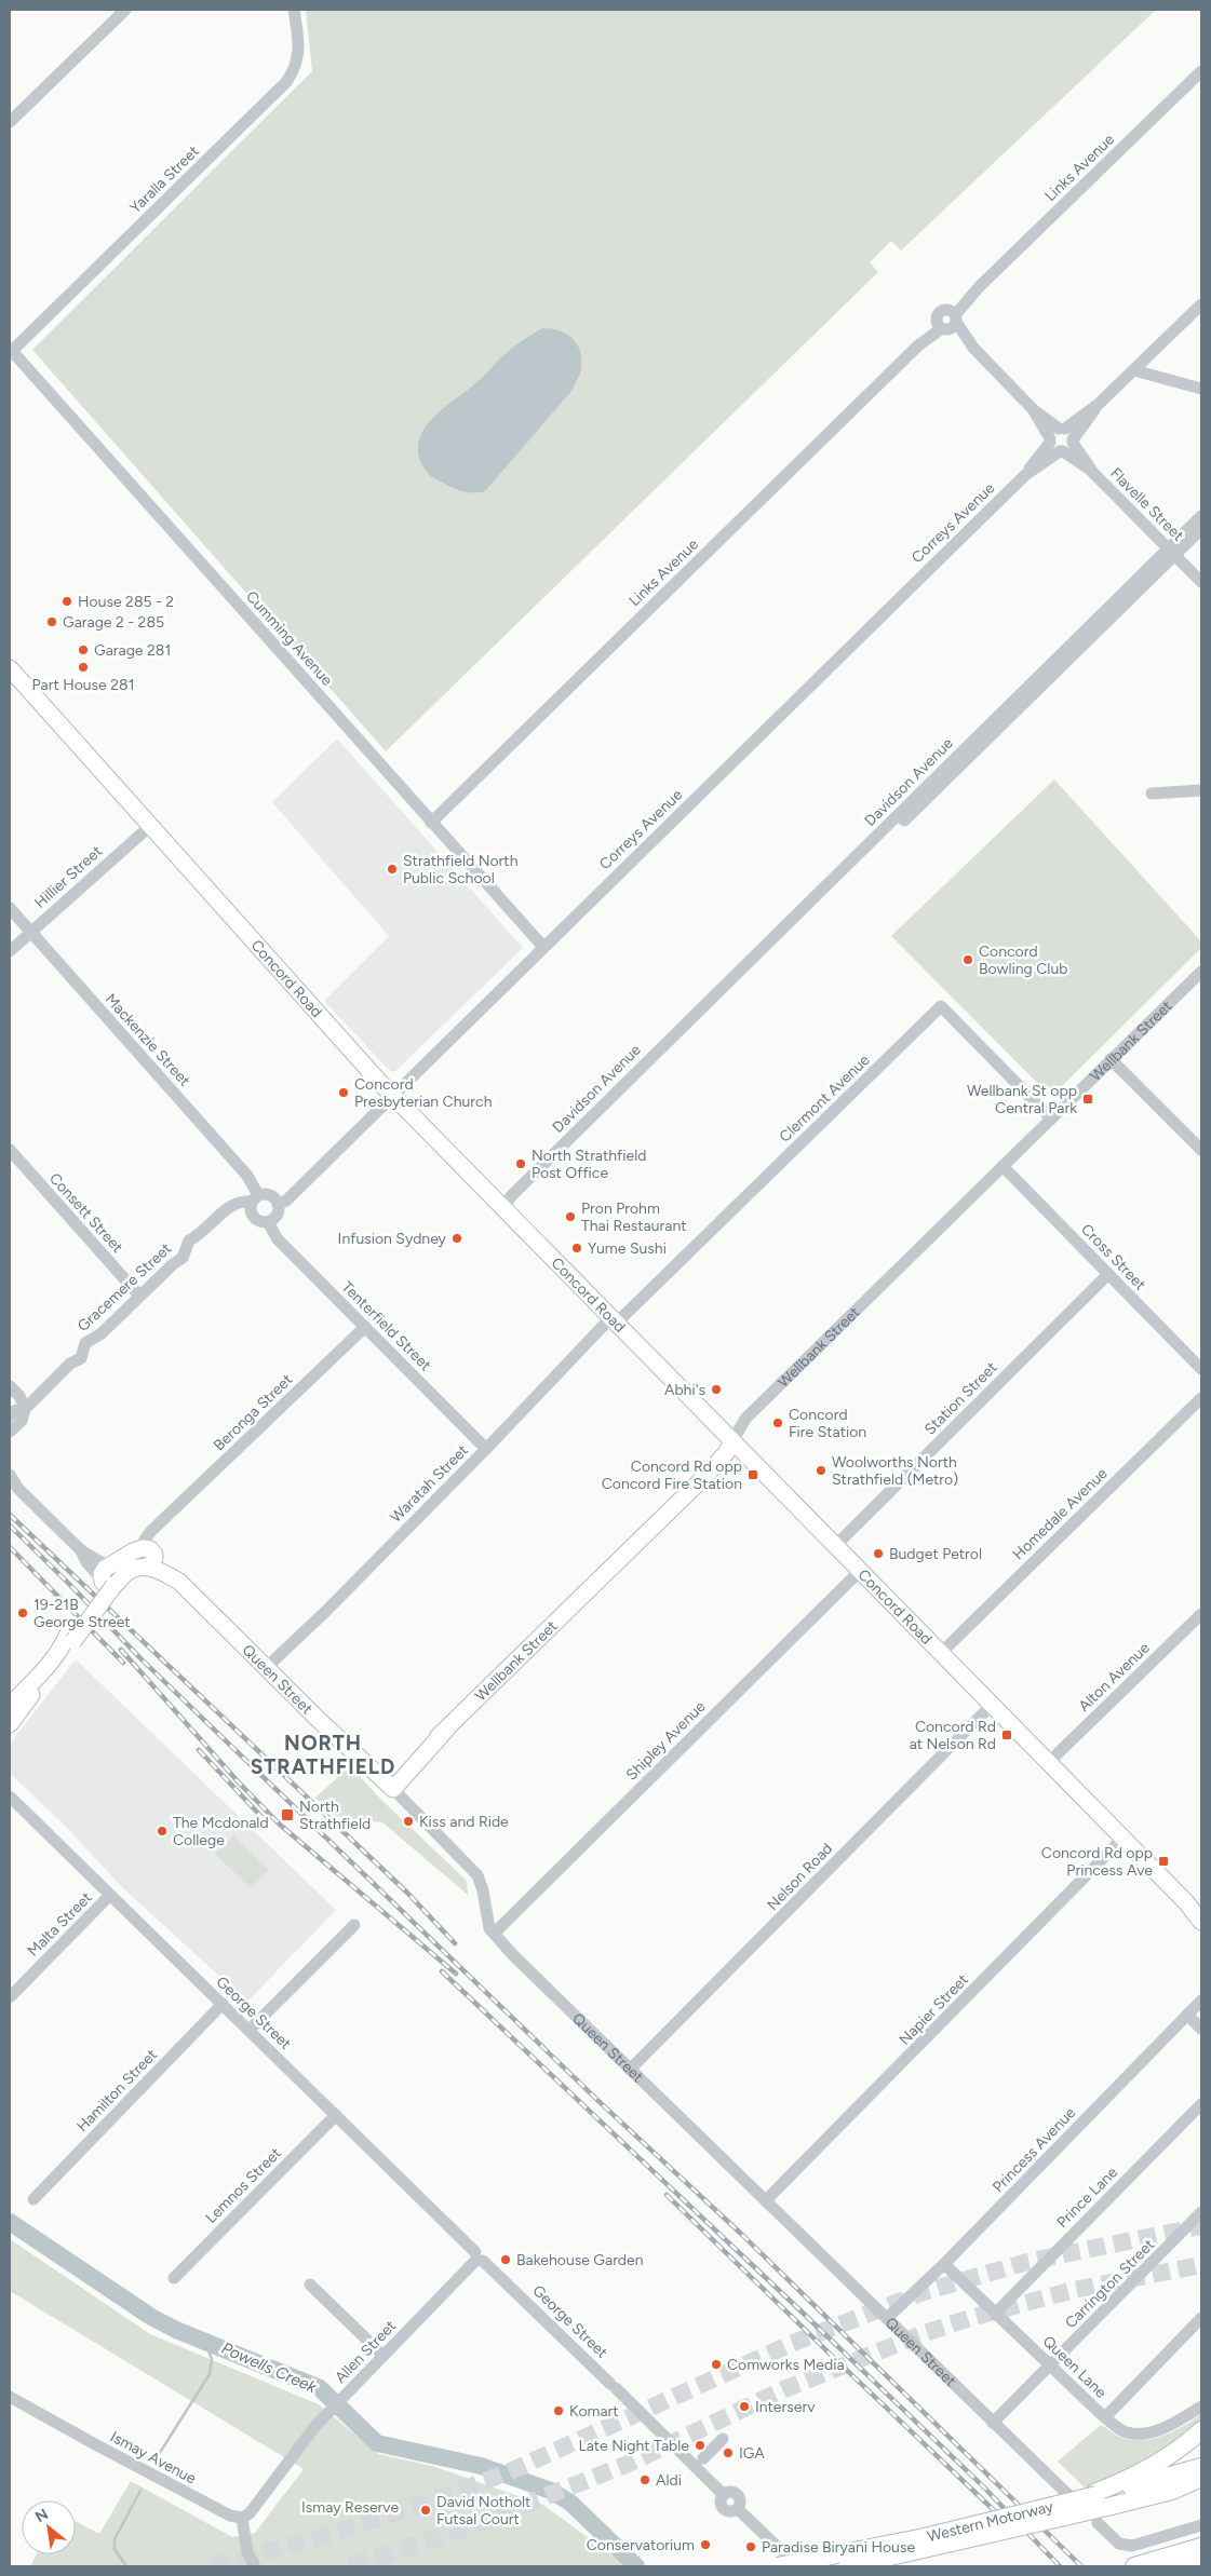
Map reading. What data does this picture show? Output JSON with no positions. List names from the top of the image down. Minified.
{"streets":{"highway":["Western Motorway"],"main road":["Concord Road","Wellbank Street","Queen Street"],"street":["Links Avenue","Yaralla Street","Flavelle Street","Correys Avenue","Cumming Avenue","Davidson Avenue","Hillier Street","Mackenzie Street","Clermont Avenue","Consett Street","Cross Street","Gracemere Street","Tenterfield Street","Station Street","Beronga Street","Waratah Street","Homedale Avenue","Alton Avenue","Shipley Avenue","Nelson Road","Malta Street","Napier Street","George Street","Hamilton Street","Princess Avenue","Lemnos Street","Prince Lane","Carrington Street","Allen Street","Queen Lane","Ismay Avenue"]},"crossings":[["Links Avenue","Flavelle Street"],["Links Avenue","Cumming Avenue"],["Yaralla Street","Cumming Avenue"],["Flavelle Street","Correys Avenue"],["Flavelle Street","Davidson Avenue"],["Correys Avenue","Cumming Avenue"],["Correys Avenue","Concord Road"],["Correys Avenue","Mackenzie Street"],["Correys Avenue","Gracemere Street"],["Correys Avenue","Tenterfield Street"],["Davidson Avenue","Concord Road"],["Hillier Street","Concord Road"],["Hillier Street","Mackenzie Street"],["Concord Road","Wellbank Street"],["Concord Road","Clermont Avenue"],["Concord Road","Station Street"],["Concord Road","Waratah Street"],["Concord Road","Homedale Avenue"],["Concord Road","Alton Avenue"],["Concord Road","Shipley Avenue"],["Concord Road","Nelson Road"],["Concord Road","Napier Street"],["Mackenzie Street","Gracemere Street"],["Mackenzie Street","Tenterfield Street"],["Wellbank Street","Clermont Avenue"],["Wellbank Street","Cross Street"],["Wellbank Street","Queen Street"],["Clermont Avenue","Waratah Street"],["Consett Street","Gracemere Street"],["Cross Street","Station Street"],["Gracemere Street","Tenterfield Street"],["Tenterfield Street","Beronga Street"],["Tenterfield Street","Waratah Street"],["Beronga Street","Queen Street"],["Waratah Street","Queen Street"],["Queen Street","Shipley Avenue"],["Queen Street","Nelson Road"],["Queen Street","Napier Street"],["Queen Street","Princess Avenue"],["Queen Street","Carrington Street"],["Queen Street","Western Motorway"],["Malta Street","George Street"],["George Street","Hamilton Street"],["George Street","Lemnos Street"],["George Street","Allen Street"],["George Street","Western Motorway"],["Princess Avenue","Queen Lane"],["Prince Lane","Queen Lane"],["Carrington Street","Queen Lane"],["Allen Street","Ismay Avenue"]],"districts":["NORTH STRATHFIELD"],"water":["Powells Creek"],"parks":["Ismay Reserve"],"places":{"other":["House 285 - 2","Garage 2 - 285","Garage 281","Part House 281","Strathfield North Public School","Concord Bowling Club","Concord Presbyterian Church","North Strathfield Post Office","Pron Prohm Thai Restaurant","Infusion Sydney","Yume Sushi","Abhi's","Concord Fire Station","Woolworths North Strathfield (Metro)","Budget Petrol","19-21B George Street","Kiss and Ride","The Mcdonald College","Bakehouse Garden","Comworks Media","Interserv","Komart","Late Night Table","IGA","Aldi","David Notholt Futsal Court","Conservatorium","Paradise Biryani House"],"transit":["Wellbank St opp Central Park","Concord Rd opp Concord Fire Station","Concord Rd at Nelson Rd","North Strathfield","Concord Rd opp Princess Ave"]},"north":"top left"}
